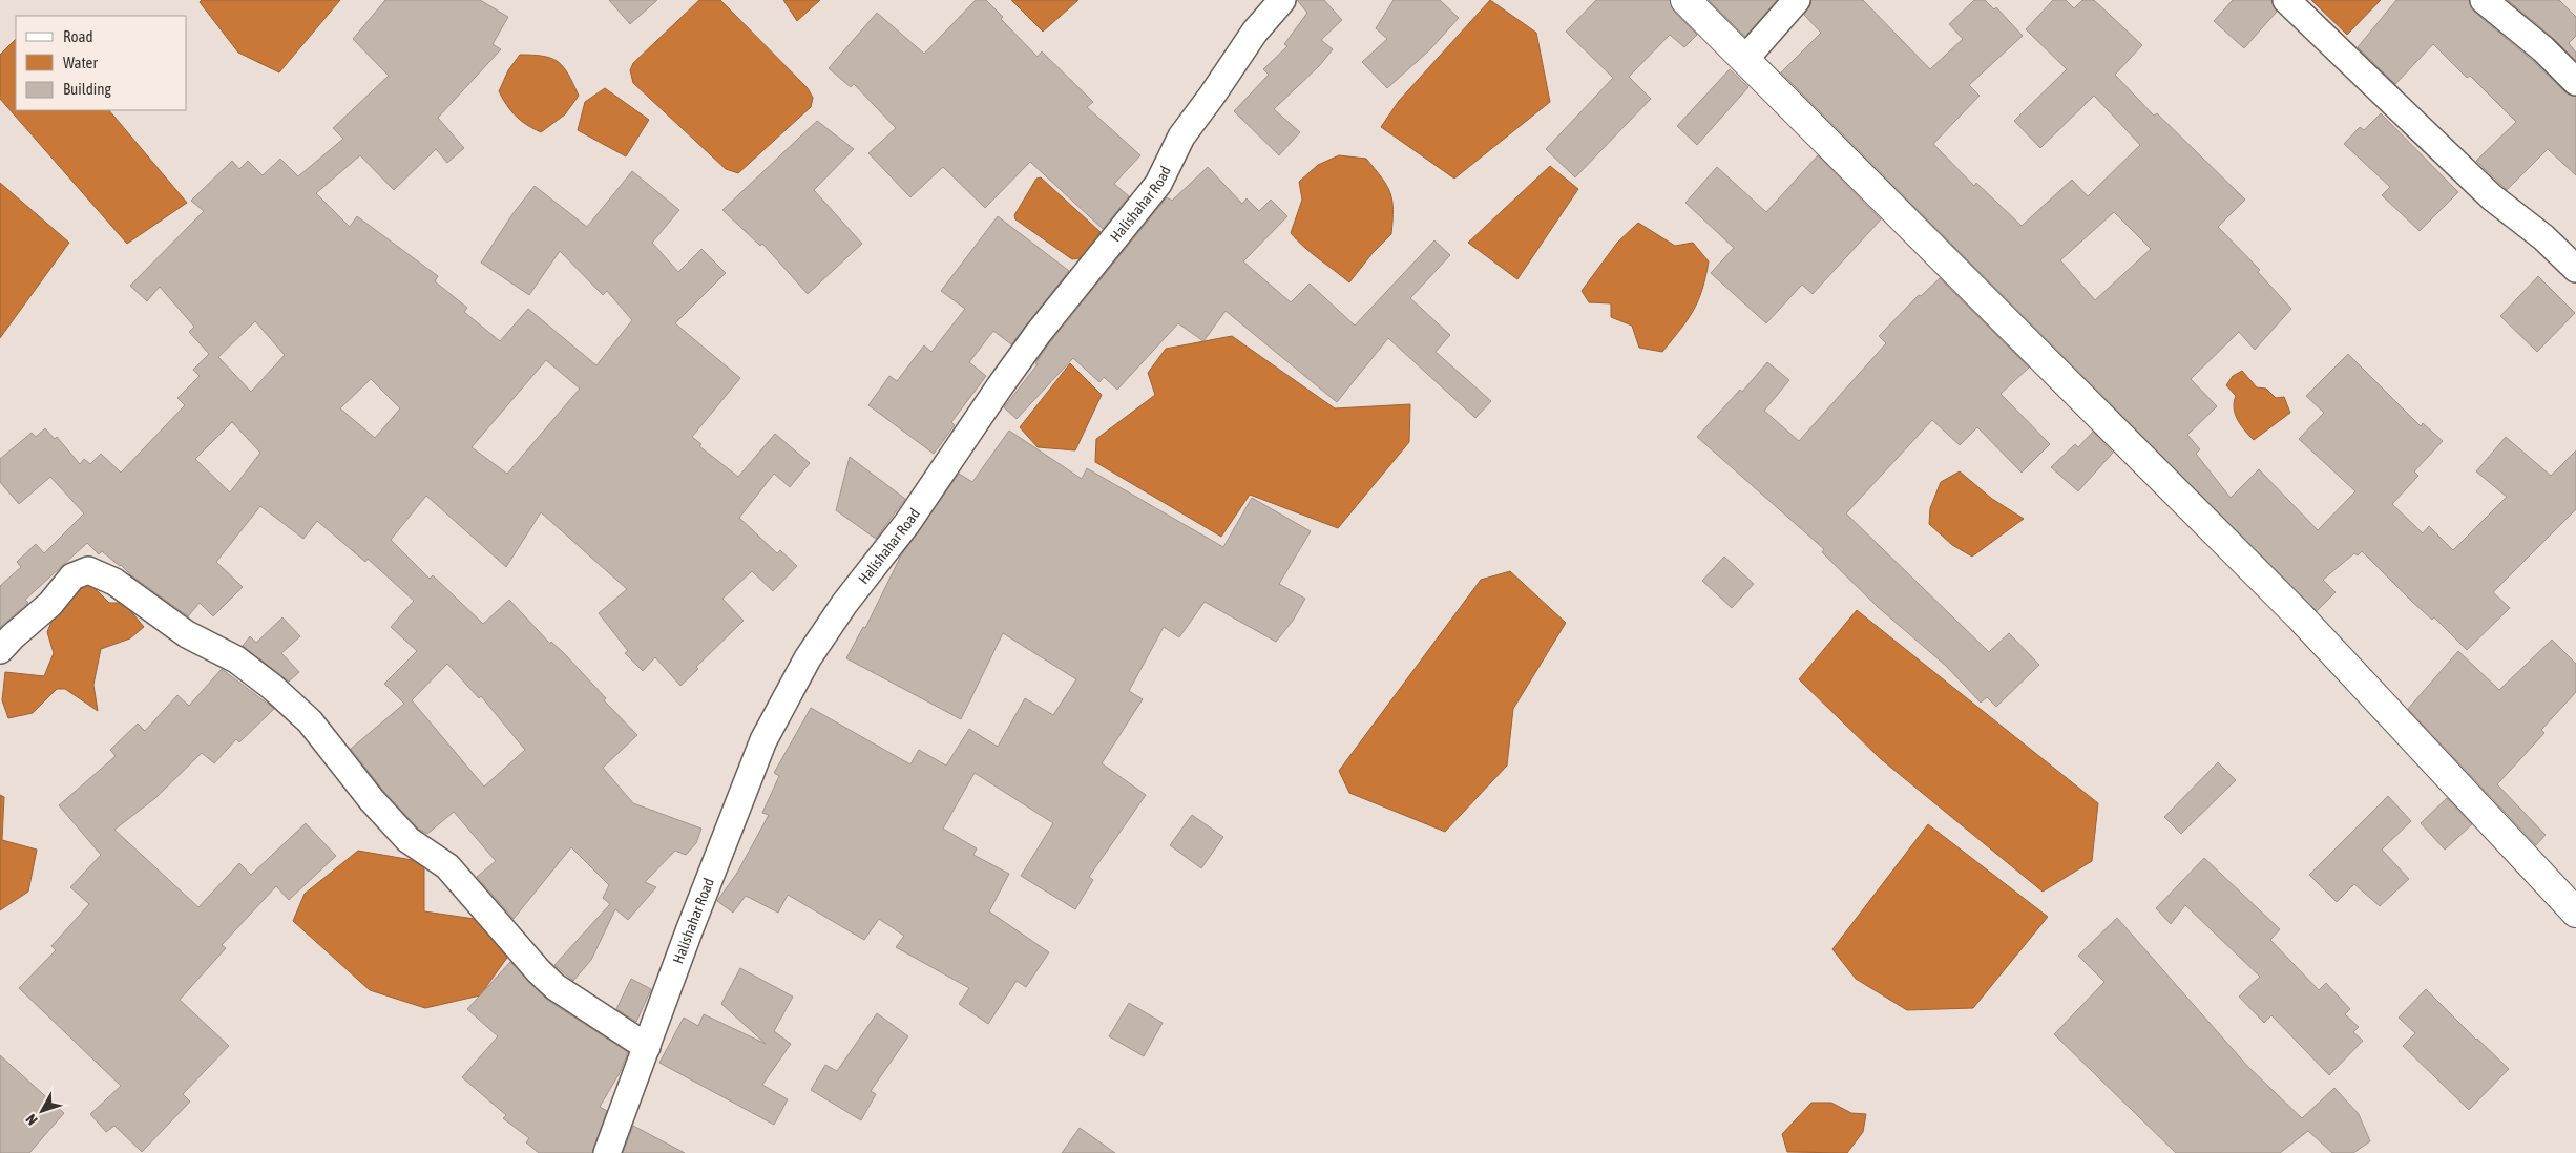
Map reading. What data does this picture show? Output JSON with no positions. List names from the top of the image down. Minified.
{"streets":{"street":["Halishahar Road"]},"legend":["Road","Water","Building"],"north":"bottom left"}
